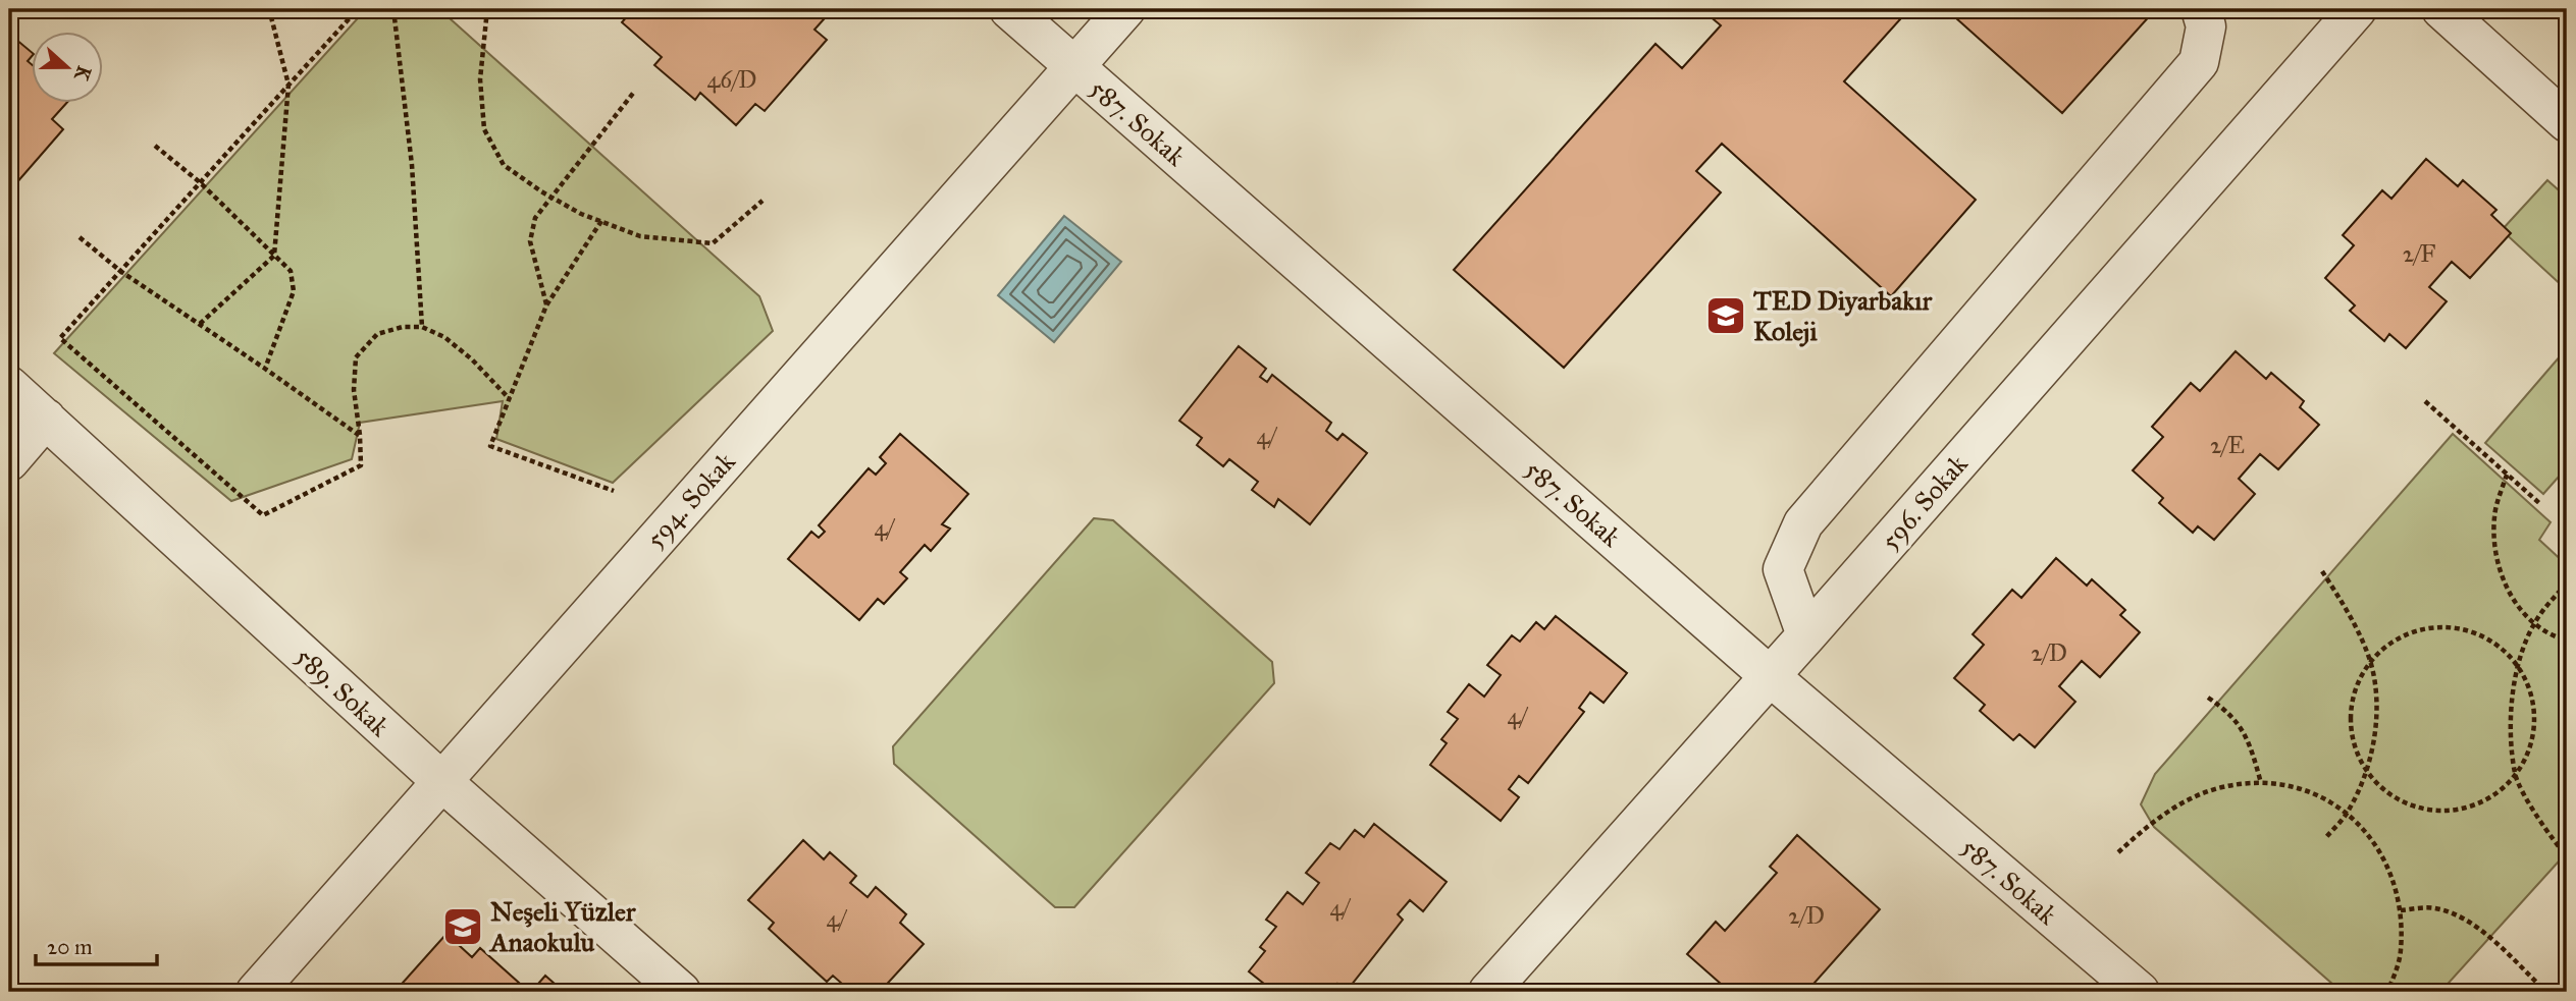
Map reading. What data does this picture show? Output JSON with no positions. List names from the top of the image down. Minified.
{"streets":{"street":["587. Sokak","594. Sokak","596. Sokak","589. Sokak"]},"crossings":[["587. Sokak","594. Sokak"],["587. Sokak","596. Sokak"],["594. Sokak","589. Sokak"]],"places":{"school or university":["TED Diyarbakır Koleji","Neşeli Yüzler Anaokulu"]},"house_numbers":["46/D","2/F","4/","2/E","4/","2/D","4/","4/","2/D","4/"],"scale_bar":"20 m","north":"right"}
